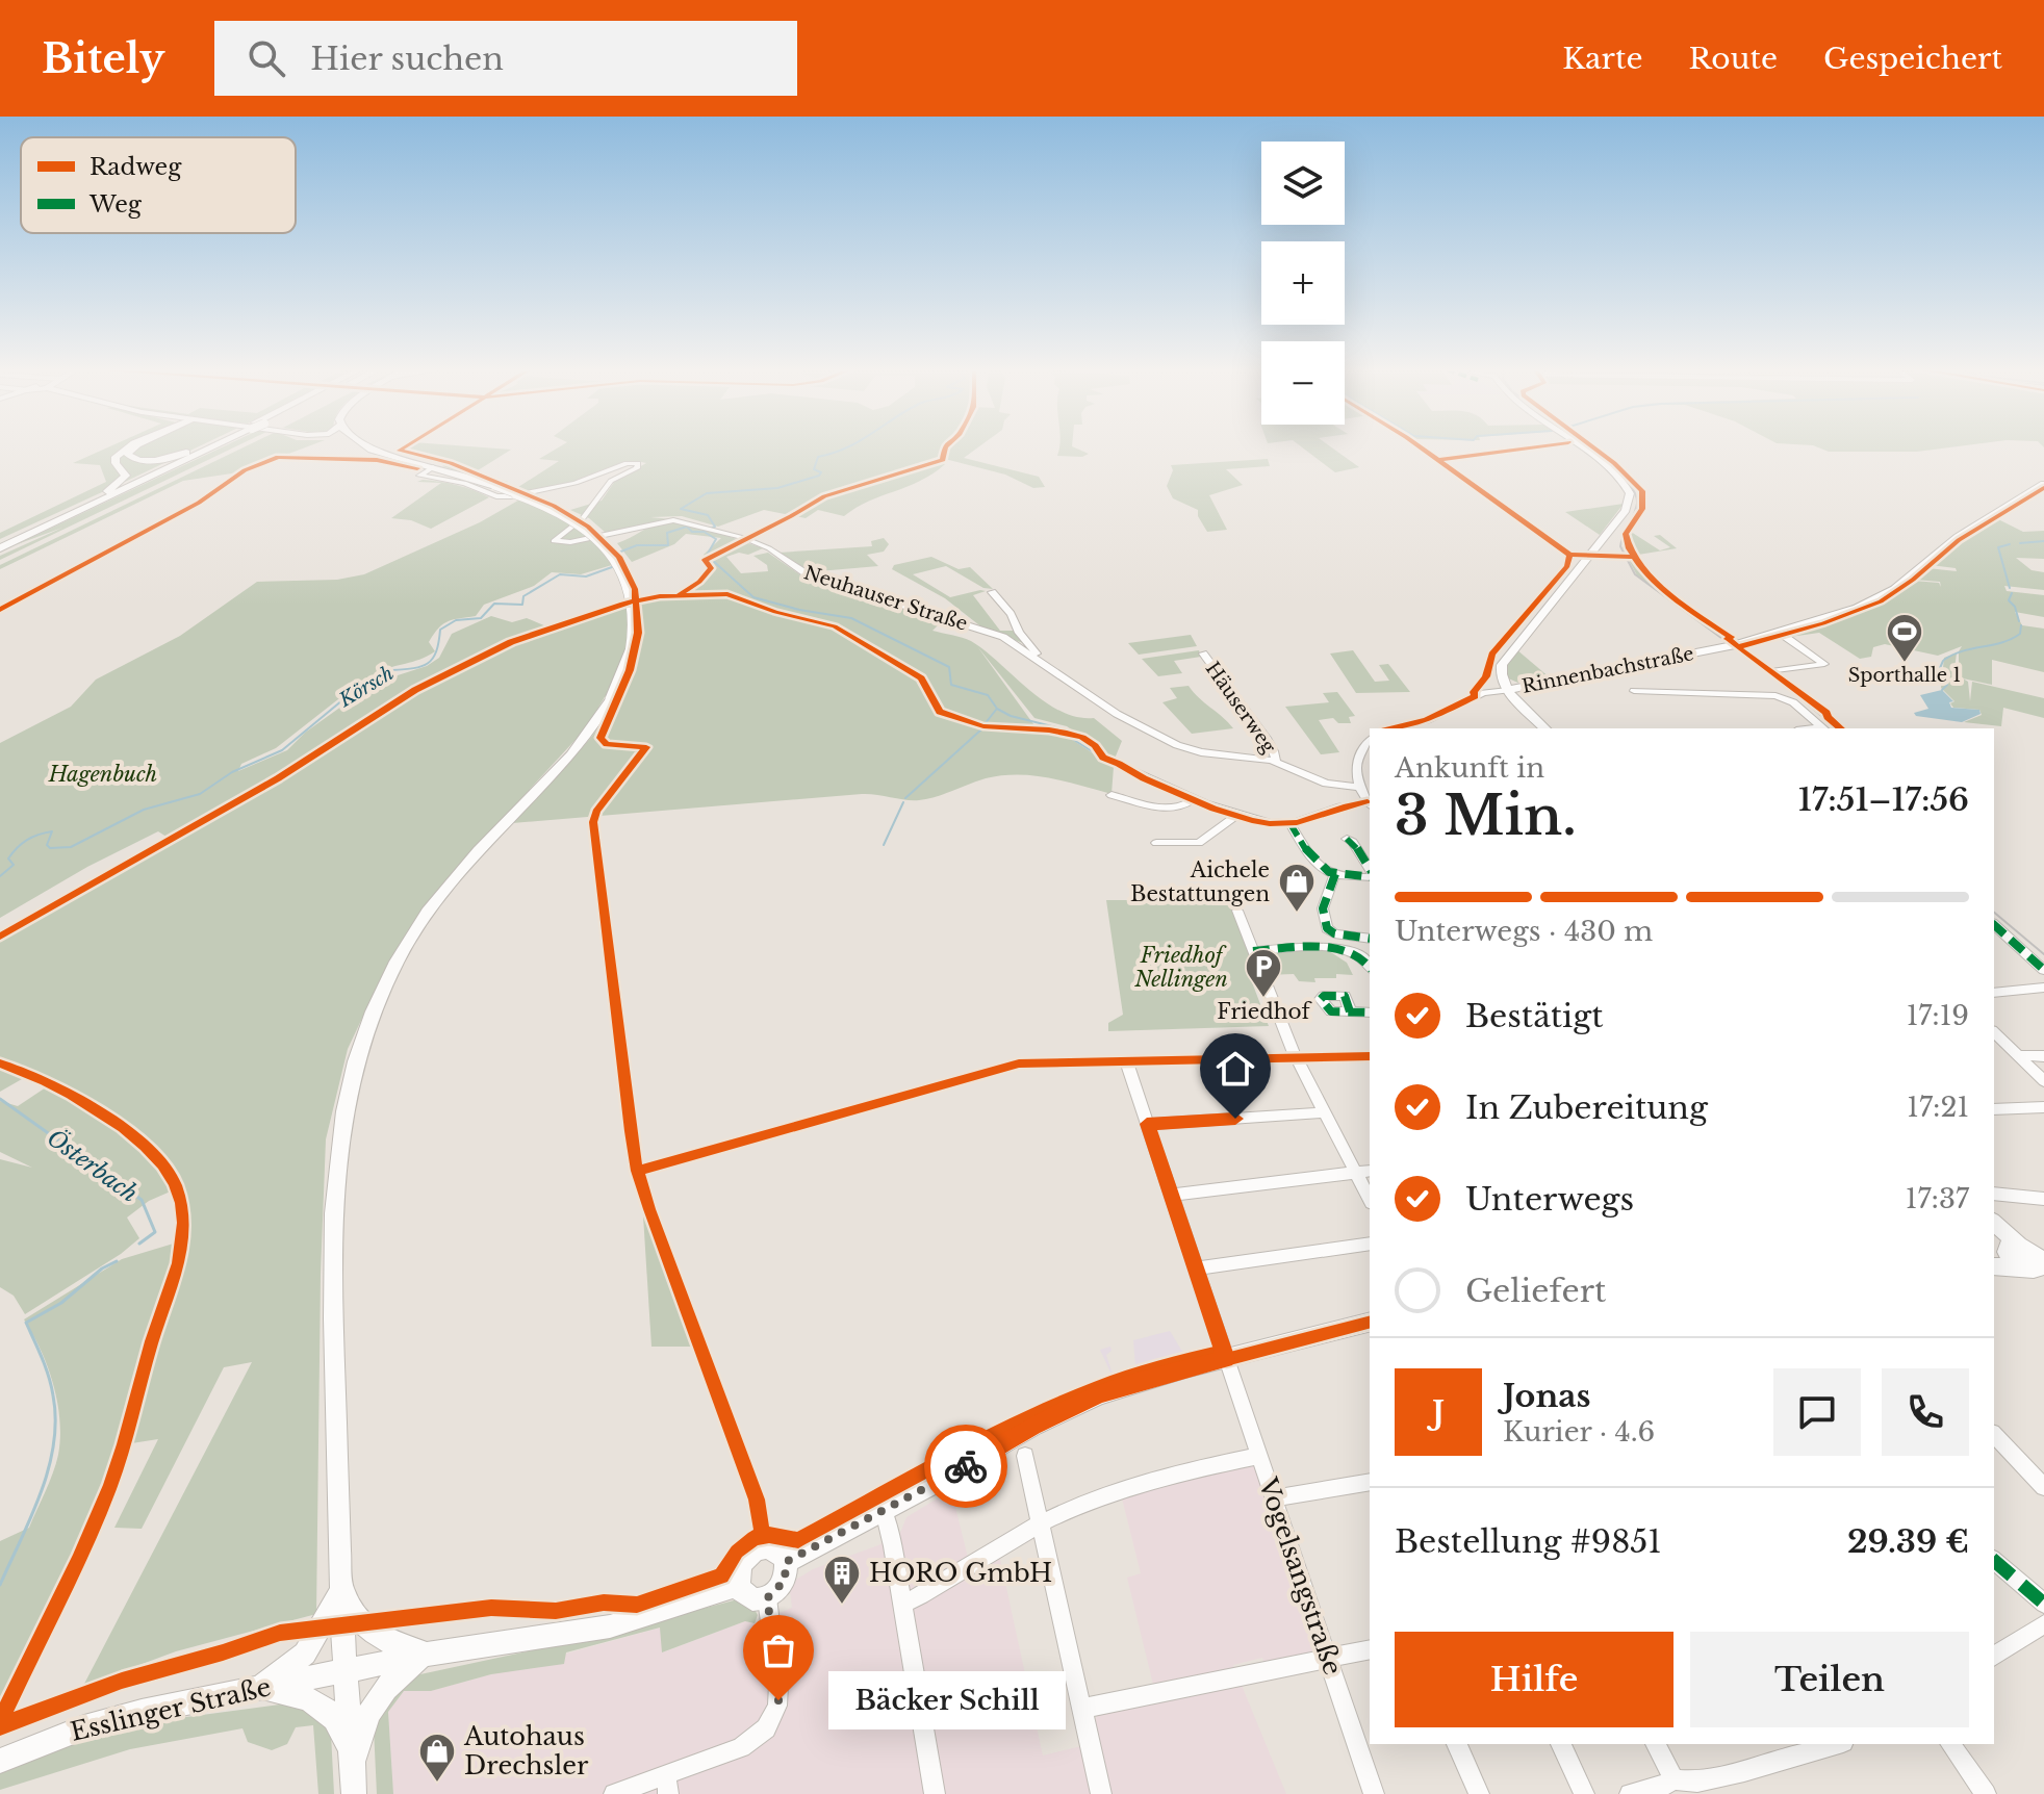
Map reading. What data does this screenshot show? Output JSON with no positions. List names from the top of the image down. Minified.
{"streets":{"main road":["Rinnenbachstraße","Esslinger Straße"],"street":["Neuhauser Straße","Häuserweg","Vogelsangstraße"]},"crossings":[["Neuhauser Straße","Häuserweg"]],"water":["Körsch","Österbach"],"parks":["Hagenbuch","Friedhof Nellingen"],"places":{"sports":["Sporthalle 1"],"shop":["Aichele Bestattungen","Autohaus Drechsler"],"parking":["Friedhof"],"building":["HORO GmbH"],"other":["Bäcker Schill"]},"legend":["Radweg","Weg"],"page":{"header":"Bitely","search":"Hier suchen","nav":["Karte","Route","Gespeichert"],"map_buttons":["+","−"],"heading":["3 Min.","Ankunft in","17:51–17:56"],"panel":["Jonas","Kurier · 4.6","Bestellung #9851","29.39 €"],"bar":"Unterwegs · 430 m","list":[["Bestätigt","17:19"],["In Zubereitung","17:21"],["Unterwegs","17:37"],"Geliefert"],"round":"J","buttons":["Hilfe","Teilen"],"bubble":"Bäcker Schill"}}
